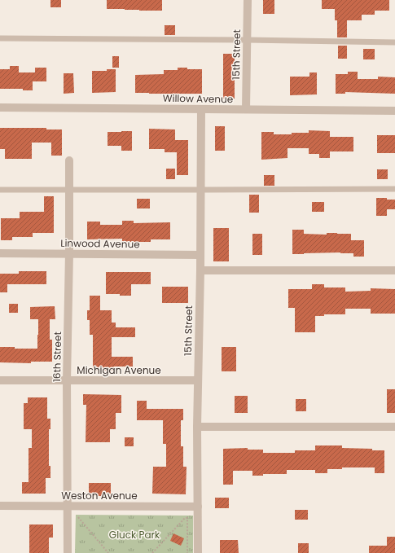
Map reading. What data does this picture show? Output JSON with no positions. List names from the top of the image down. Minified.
{"streets":{"street":["15th Street","Willow Avenue","Linwood Avenue","16th Street","Michigan Avenue","Weston Avenue"]},"crossings":[["15th Street","Willow Avenue"],["15th Street","Linwood Avenue"],["15th Street","Michigan Avenue"],["15th Street","Weston Avenue"],["Linwood Avenue","16th Street"],["16th Street","Michigan Avenue"],["16th Street","Weston Avenue"]],"parks":["Gluck Park"]}
